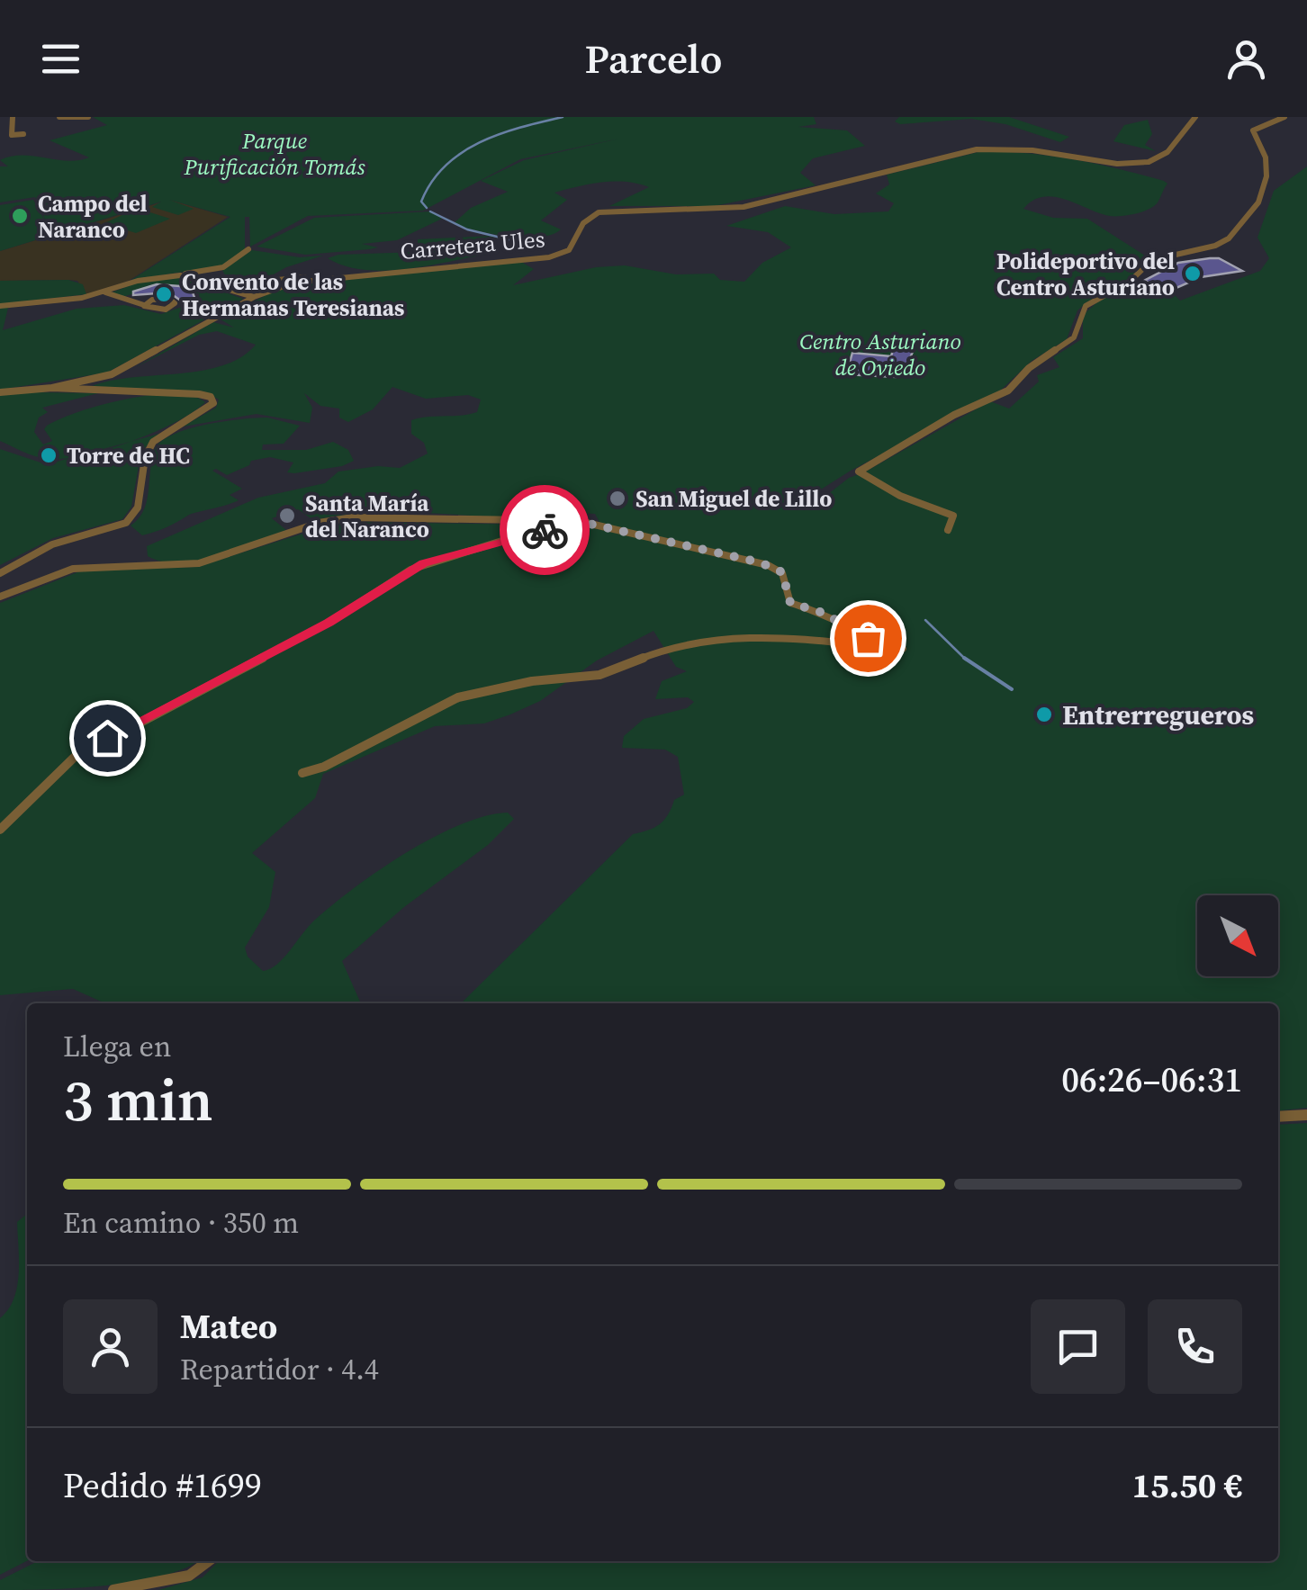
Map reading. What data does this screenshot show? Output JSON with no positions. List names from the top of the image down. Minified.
{"streets":{"street":["Carretera Ules"]},"parks":["Parque Purificación Tomás","Centro Asturiano de Oviedo"],"places":["Campo del Naranco","Polideportivo del Centro Asturiano","Convento de las Hermanas Teresianas","Torre de HC","San Miguel de Lillo","Santa María del Naranco","Entrerregueros"],"north":"bottom right","page":{"header":"Parcelo","heading":["3 min","Llega en","06:26–06:31"],"panel":["Mateo","Repartidor · 4.4","Pedido #1699","15.50 €"],"bar":"En camino · 350 m"}}
